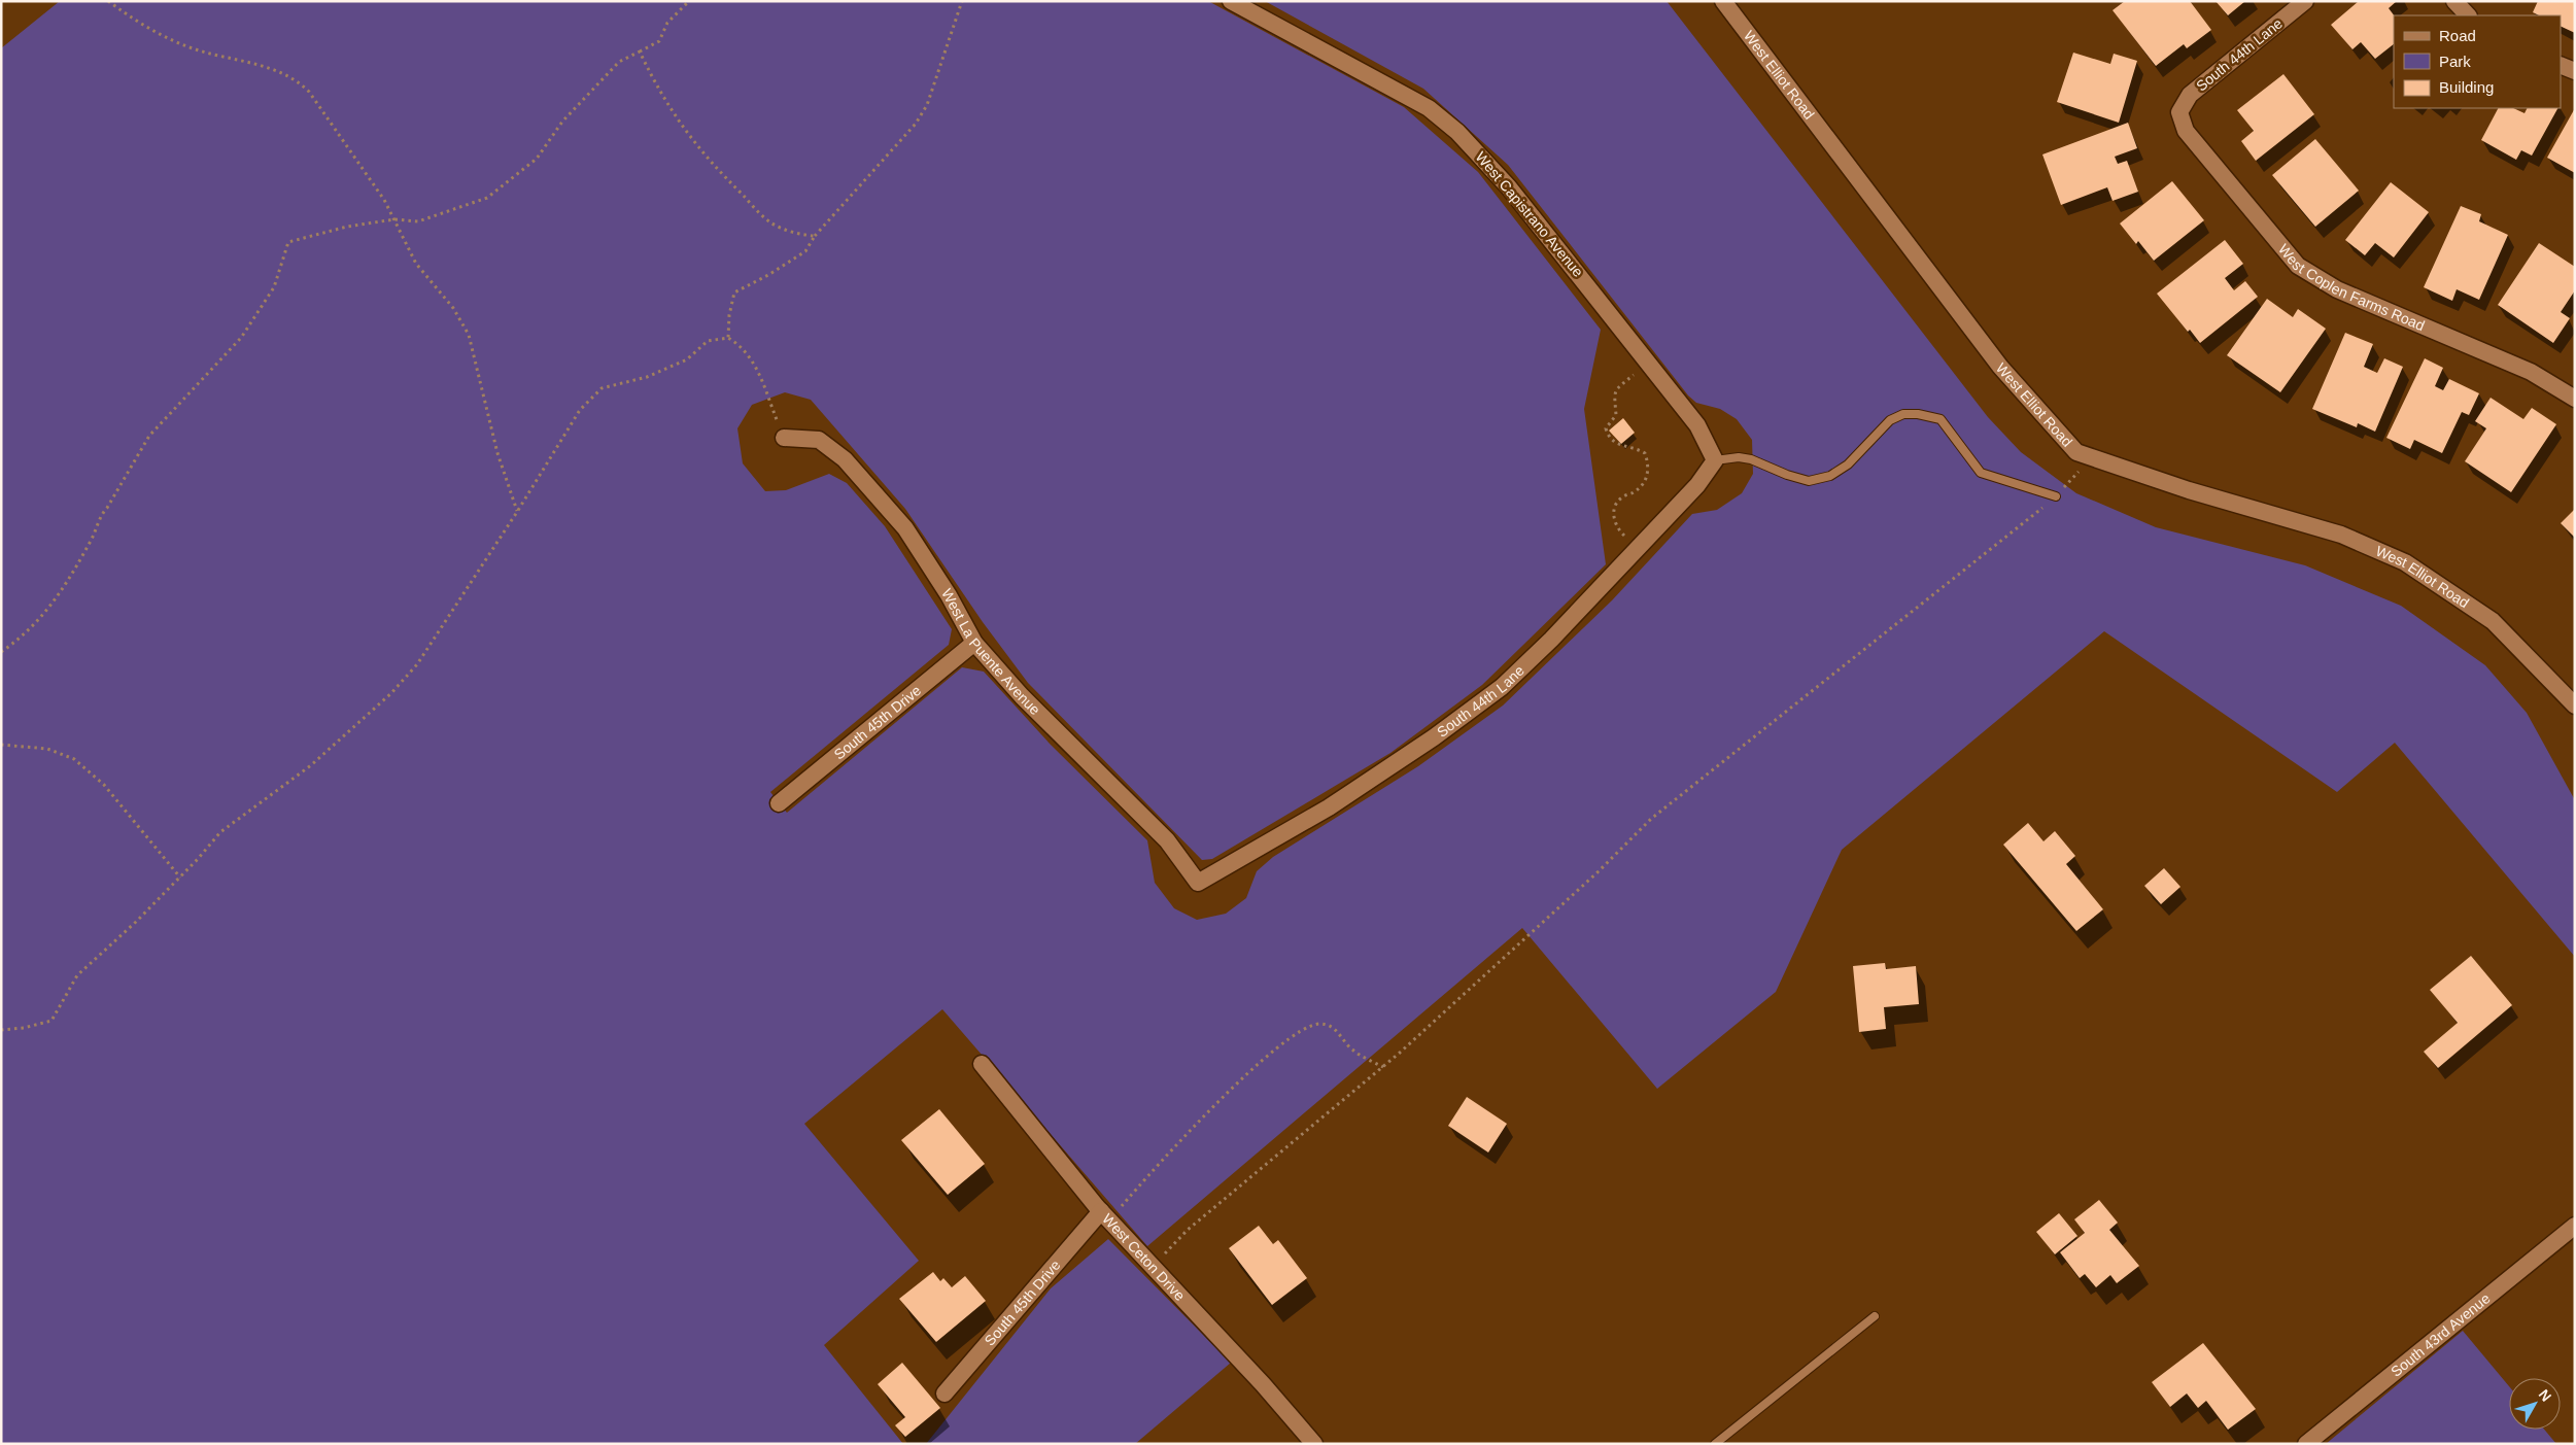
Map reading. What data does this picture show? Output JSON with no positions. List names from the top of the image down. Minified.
{"streets":{"street":["South 44th Lane","West Elliot Road","West Capistrano Avenue","West Coplen Farms Road","West La Puente Avenue","South 45th Drive","West Ceton Drive","South 43rd Avenue"]},"crossings":[["South 44th Lane","West Capistrano Avenue"],["South 44th Lane","West Coplen Farms Road"],["South 44th Lane","West La Puente Avenue"],["West La Puente Avenue","South 45th Drive"],["South 45th Drive","West Ceton Drive"]],"legend":["Road","Park","Building"],"north":"top right"}
